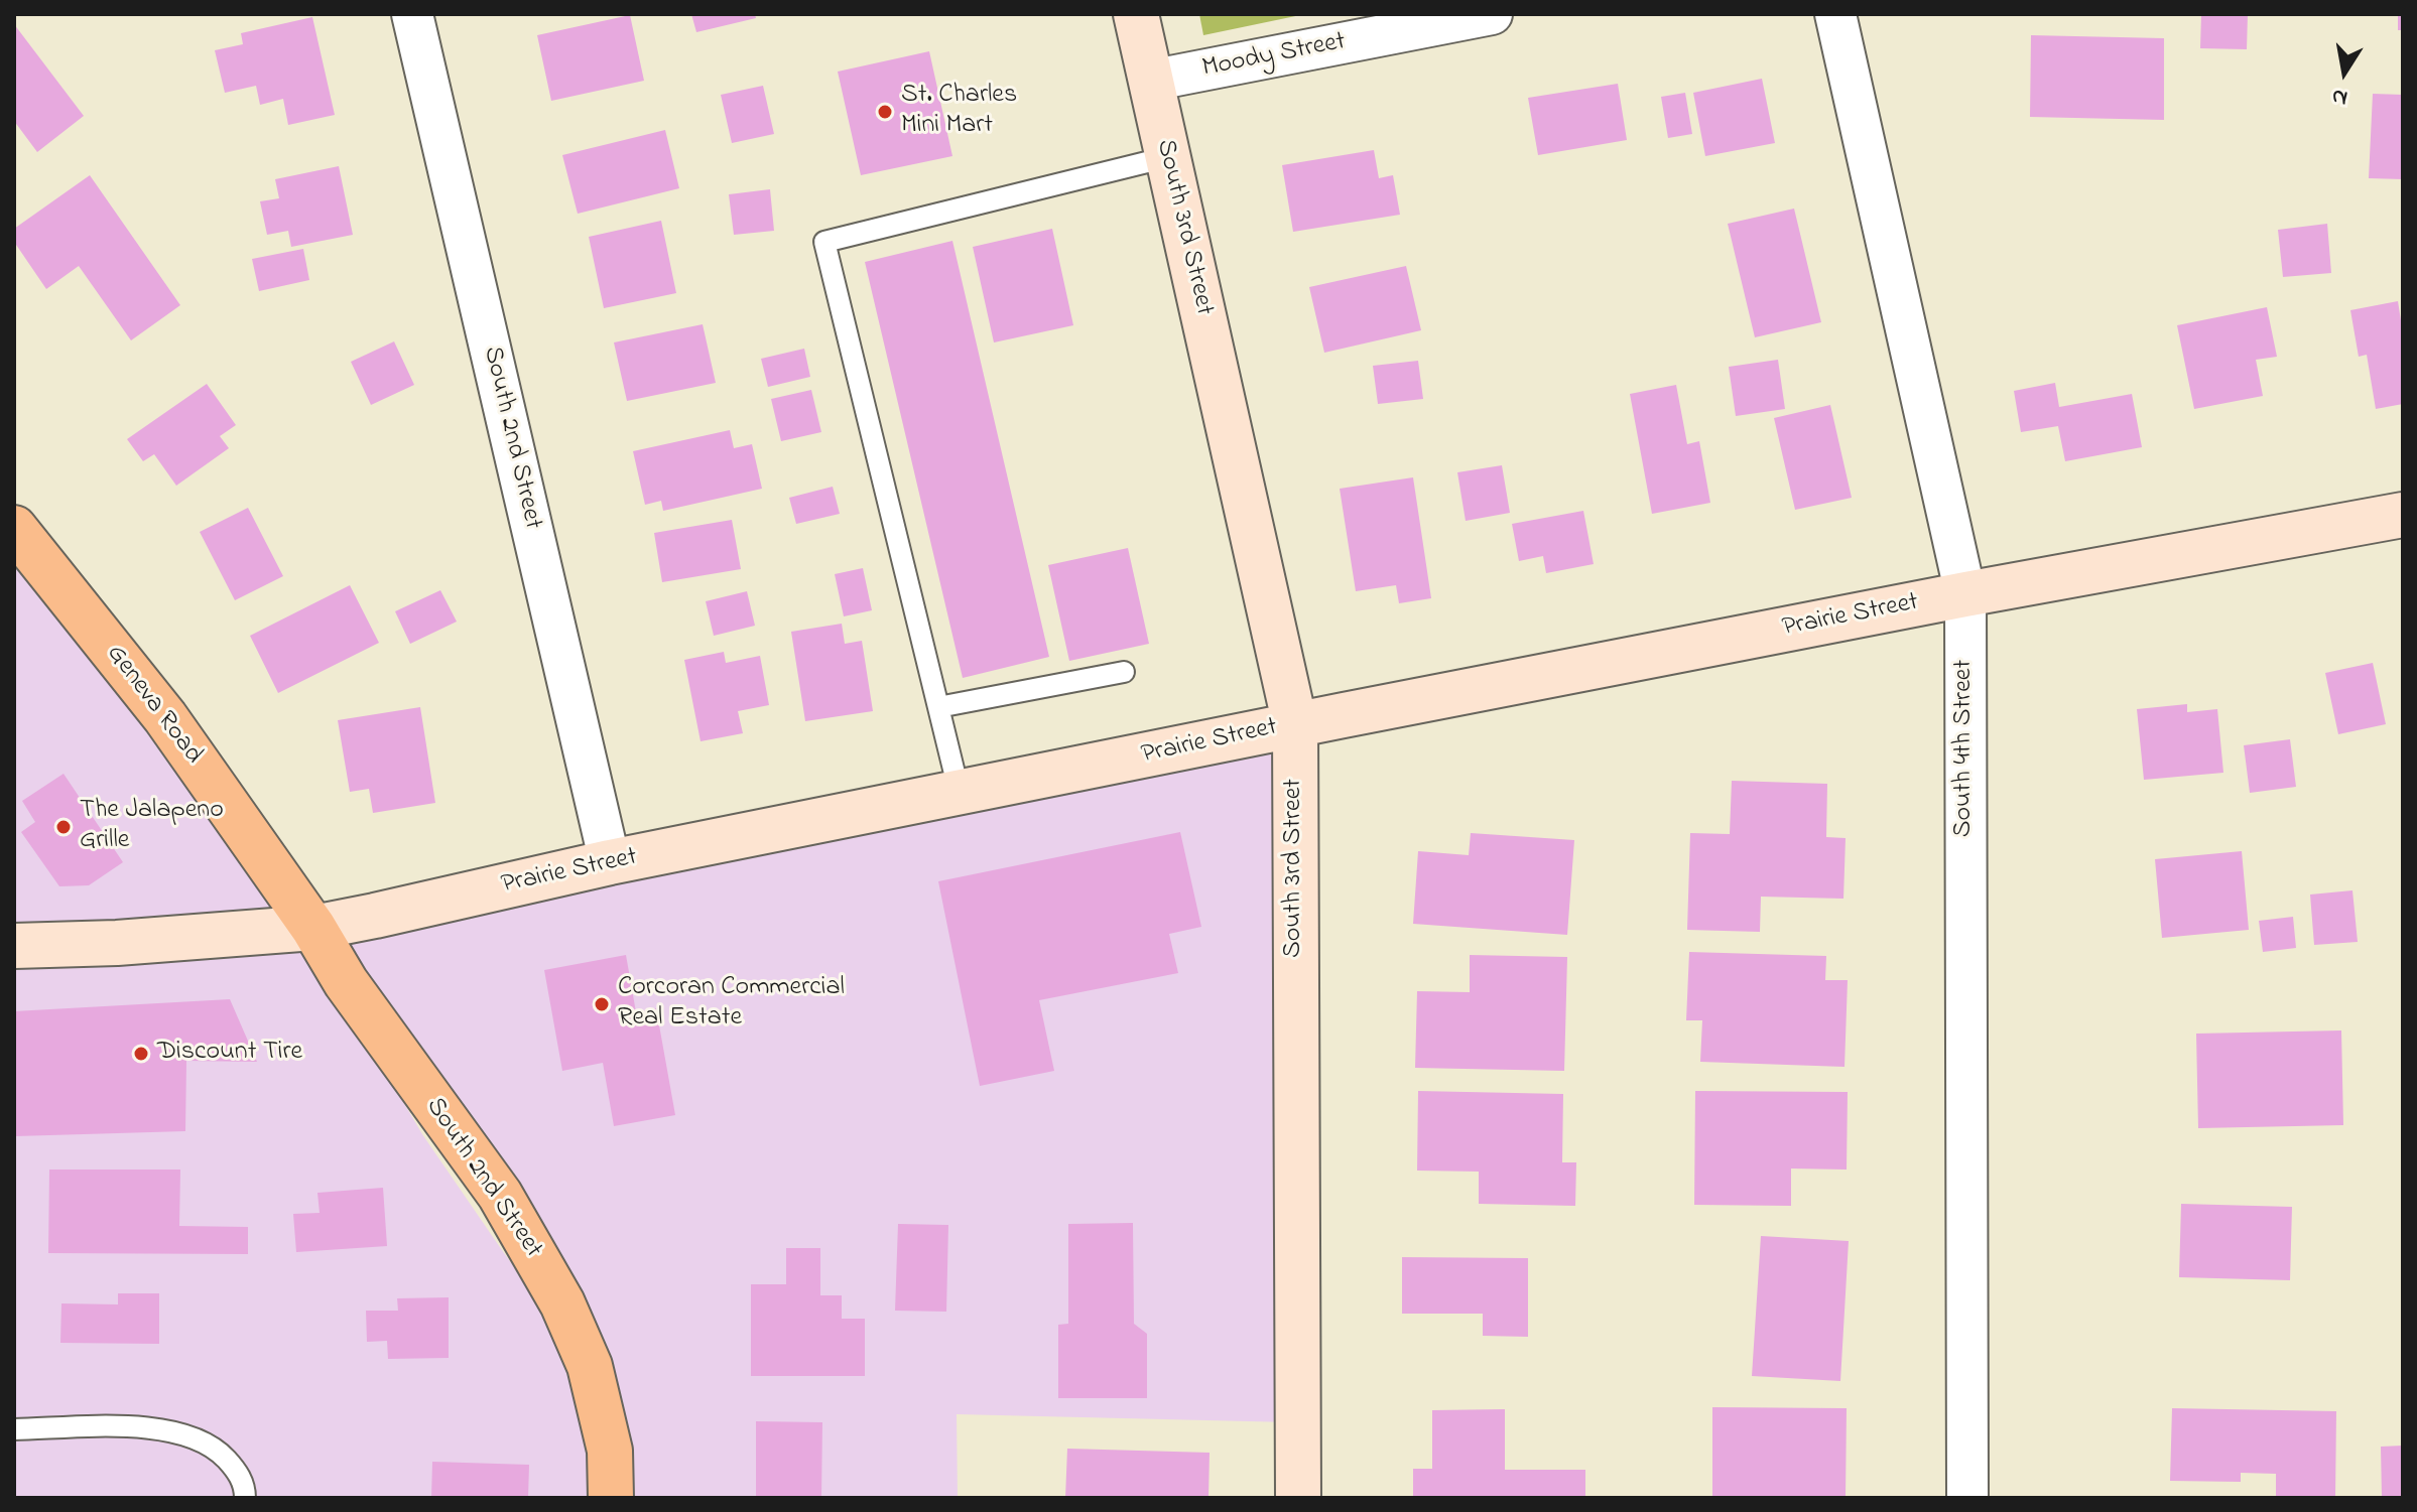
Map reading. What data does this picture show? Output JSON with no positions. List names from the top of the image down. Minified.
{"streets":{"main road":["South 2nd Street","Geneva Road"],"street":["Moody Street","South 3rd Street","Prairie Street","South 4th Street"]},"crossings":[["Moody Street","South 3rd Street"],["South 3rd Street","Prairie Street"],["South 2nd Street","Prairie Street"],["South 2nd Street","Geneva Road"],["Prairie Street","Geneva Road"],["Prairie Street","South 4th Street"]],"places":["St. Charles Mini Mart","The Jalapeno Grille","Corcoran Commercial Real Estate","Discount Tire"],"north":"bottom"}
